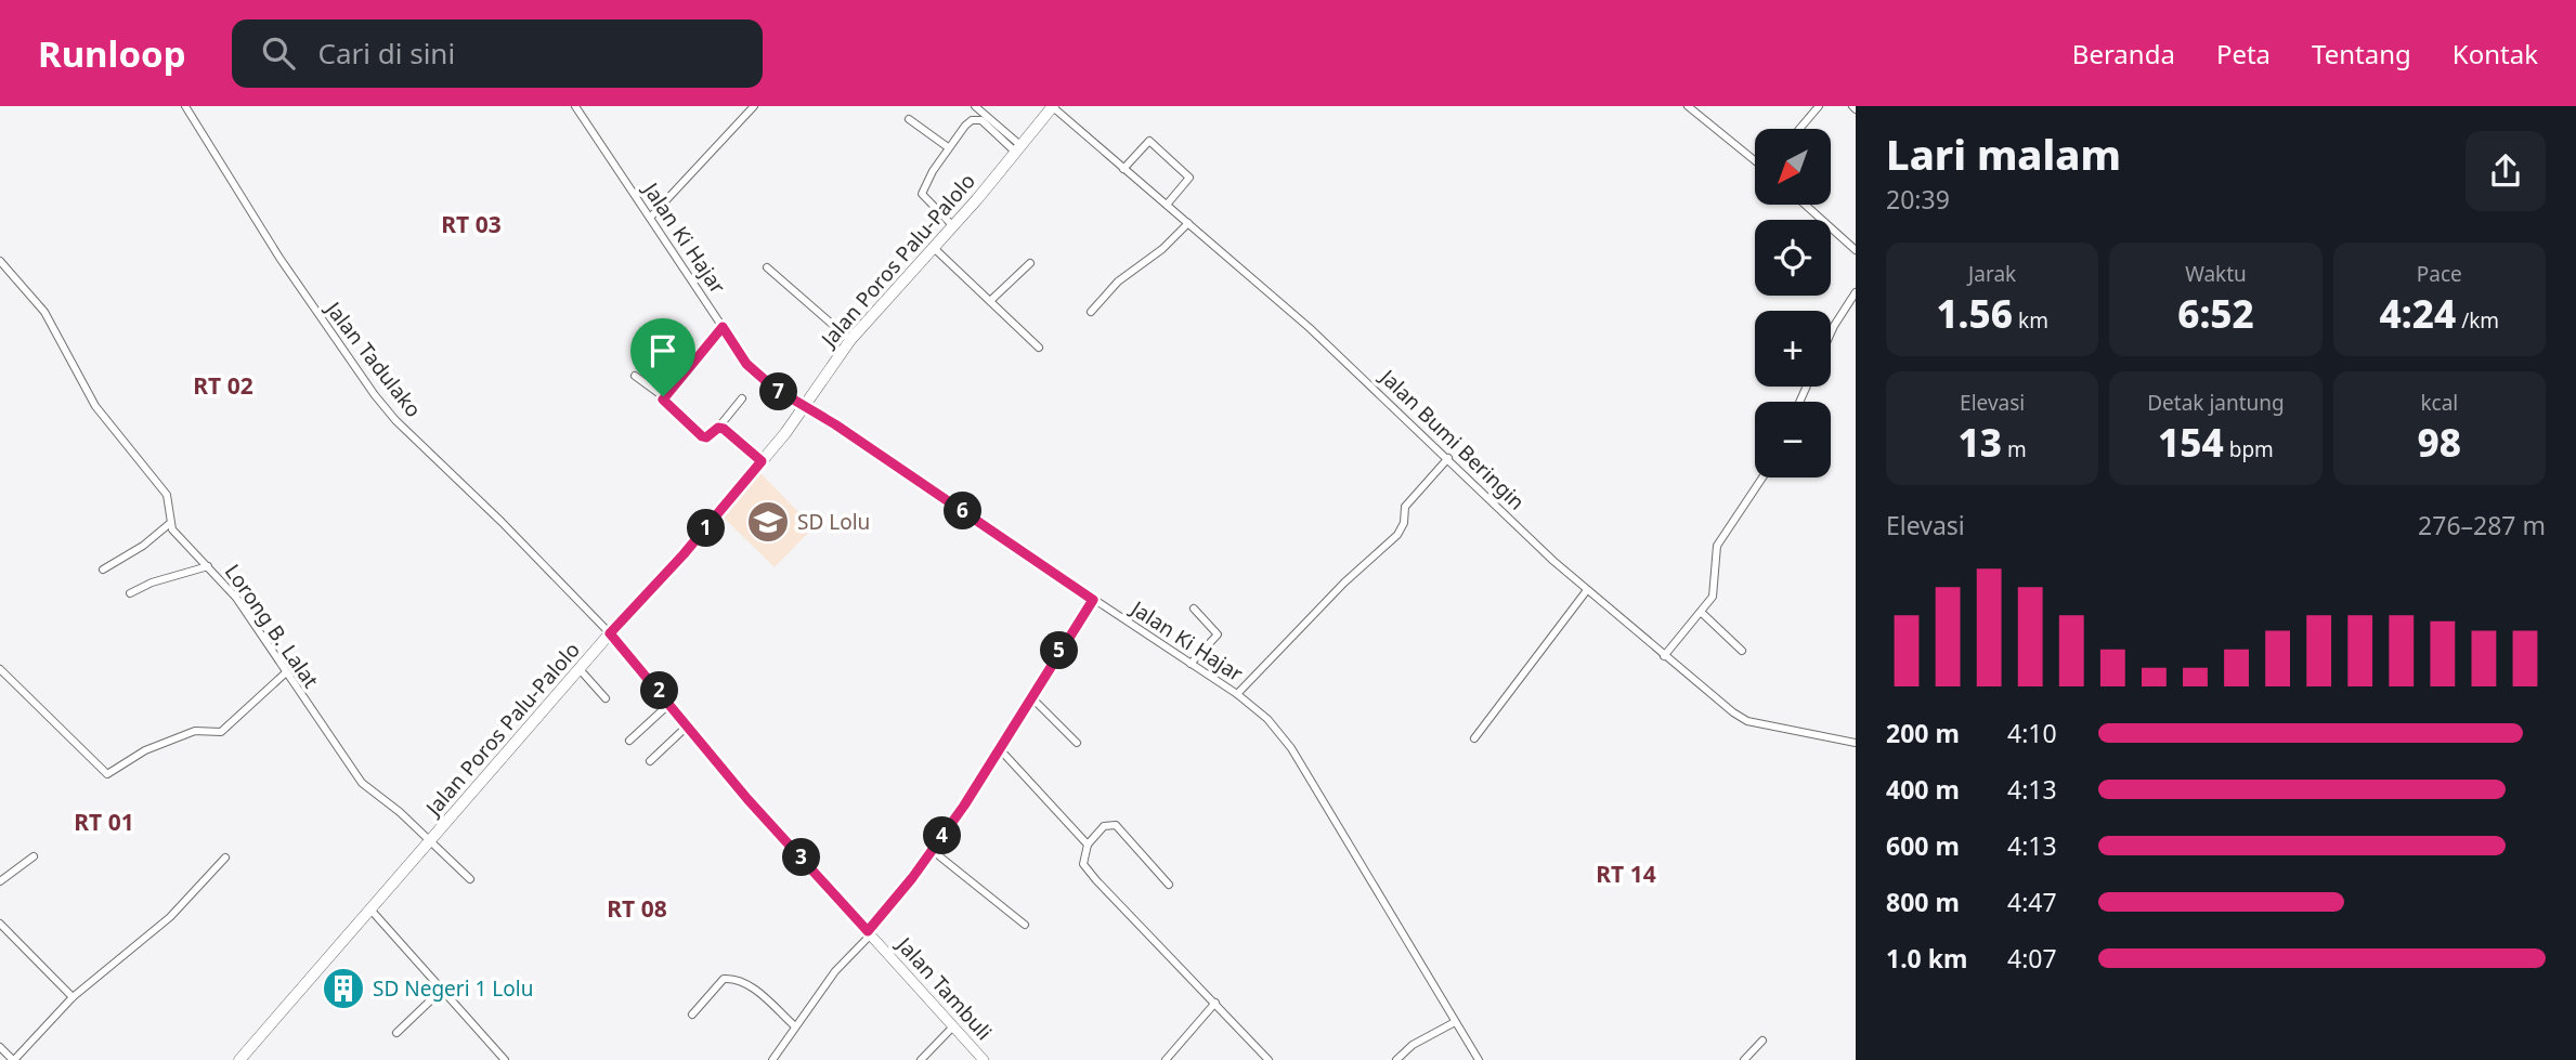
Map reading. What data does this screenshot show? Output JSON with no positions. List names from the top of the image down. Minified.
{"streets":{"main road":["Jalan Poros Palu-Palolo"],"street":["Jalan Ki Hajar","Jalan Tadulako","Jalan Bumi Beringin","Lorong B. Lalat","Jalan Tambuli"]},"crossings":[["Jalan Ki Hajar","Jalan Poros Palu-Palolo"],["Jalan Poros Palu-Palolo","Jalan Tadulako"],["Jalan Poros Palu-Palolo","Jalan Bumi Beringin"],["Jalan Poros Palu-Palolo","Lorong B. Lalat"],["Jalan Poros Palu-Palolo","Jalan Tambuli"],["Jalan Tadulako","Jalan Tambuli"]],"districts":["RT 03","RT 02","RT 01","RT 14","RT 08"],"places":{"school or university":["SD Lolu"],"building":["SD Negeri 1 Lolu"]},"north":"bottom left","page":{"header":"Runloop","search":"Cari di sini","nav":["Beranda","Peta","Tentang","Kontak"],"heading":["Lari malam","20:39"],"map_buttons":["+","−"],"stats":[["Jarak","1.56 km"],["Waktu","6:52"],["Pace","4:24 /km"],["Elevasi","13 m"],["Detak jantung","154 bpm"],["kcal","98"]],"pins":["7","6","1","5","2","4","3"],"chart":["Elevasi","276–287 m"],"list":[{"name":"200 m","note":"4:10"},{"name":"400 m","note":"4:13"},{"name":"600 m","note":"4:13"},{"name":"800 m","note":"4:47"},{"name":"1.0 km","note":"4:07"}]}}
